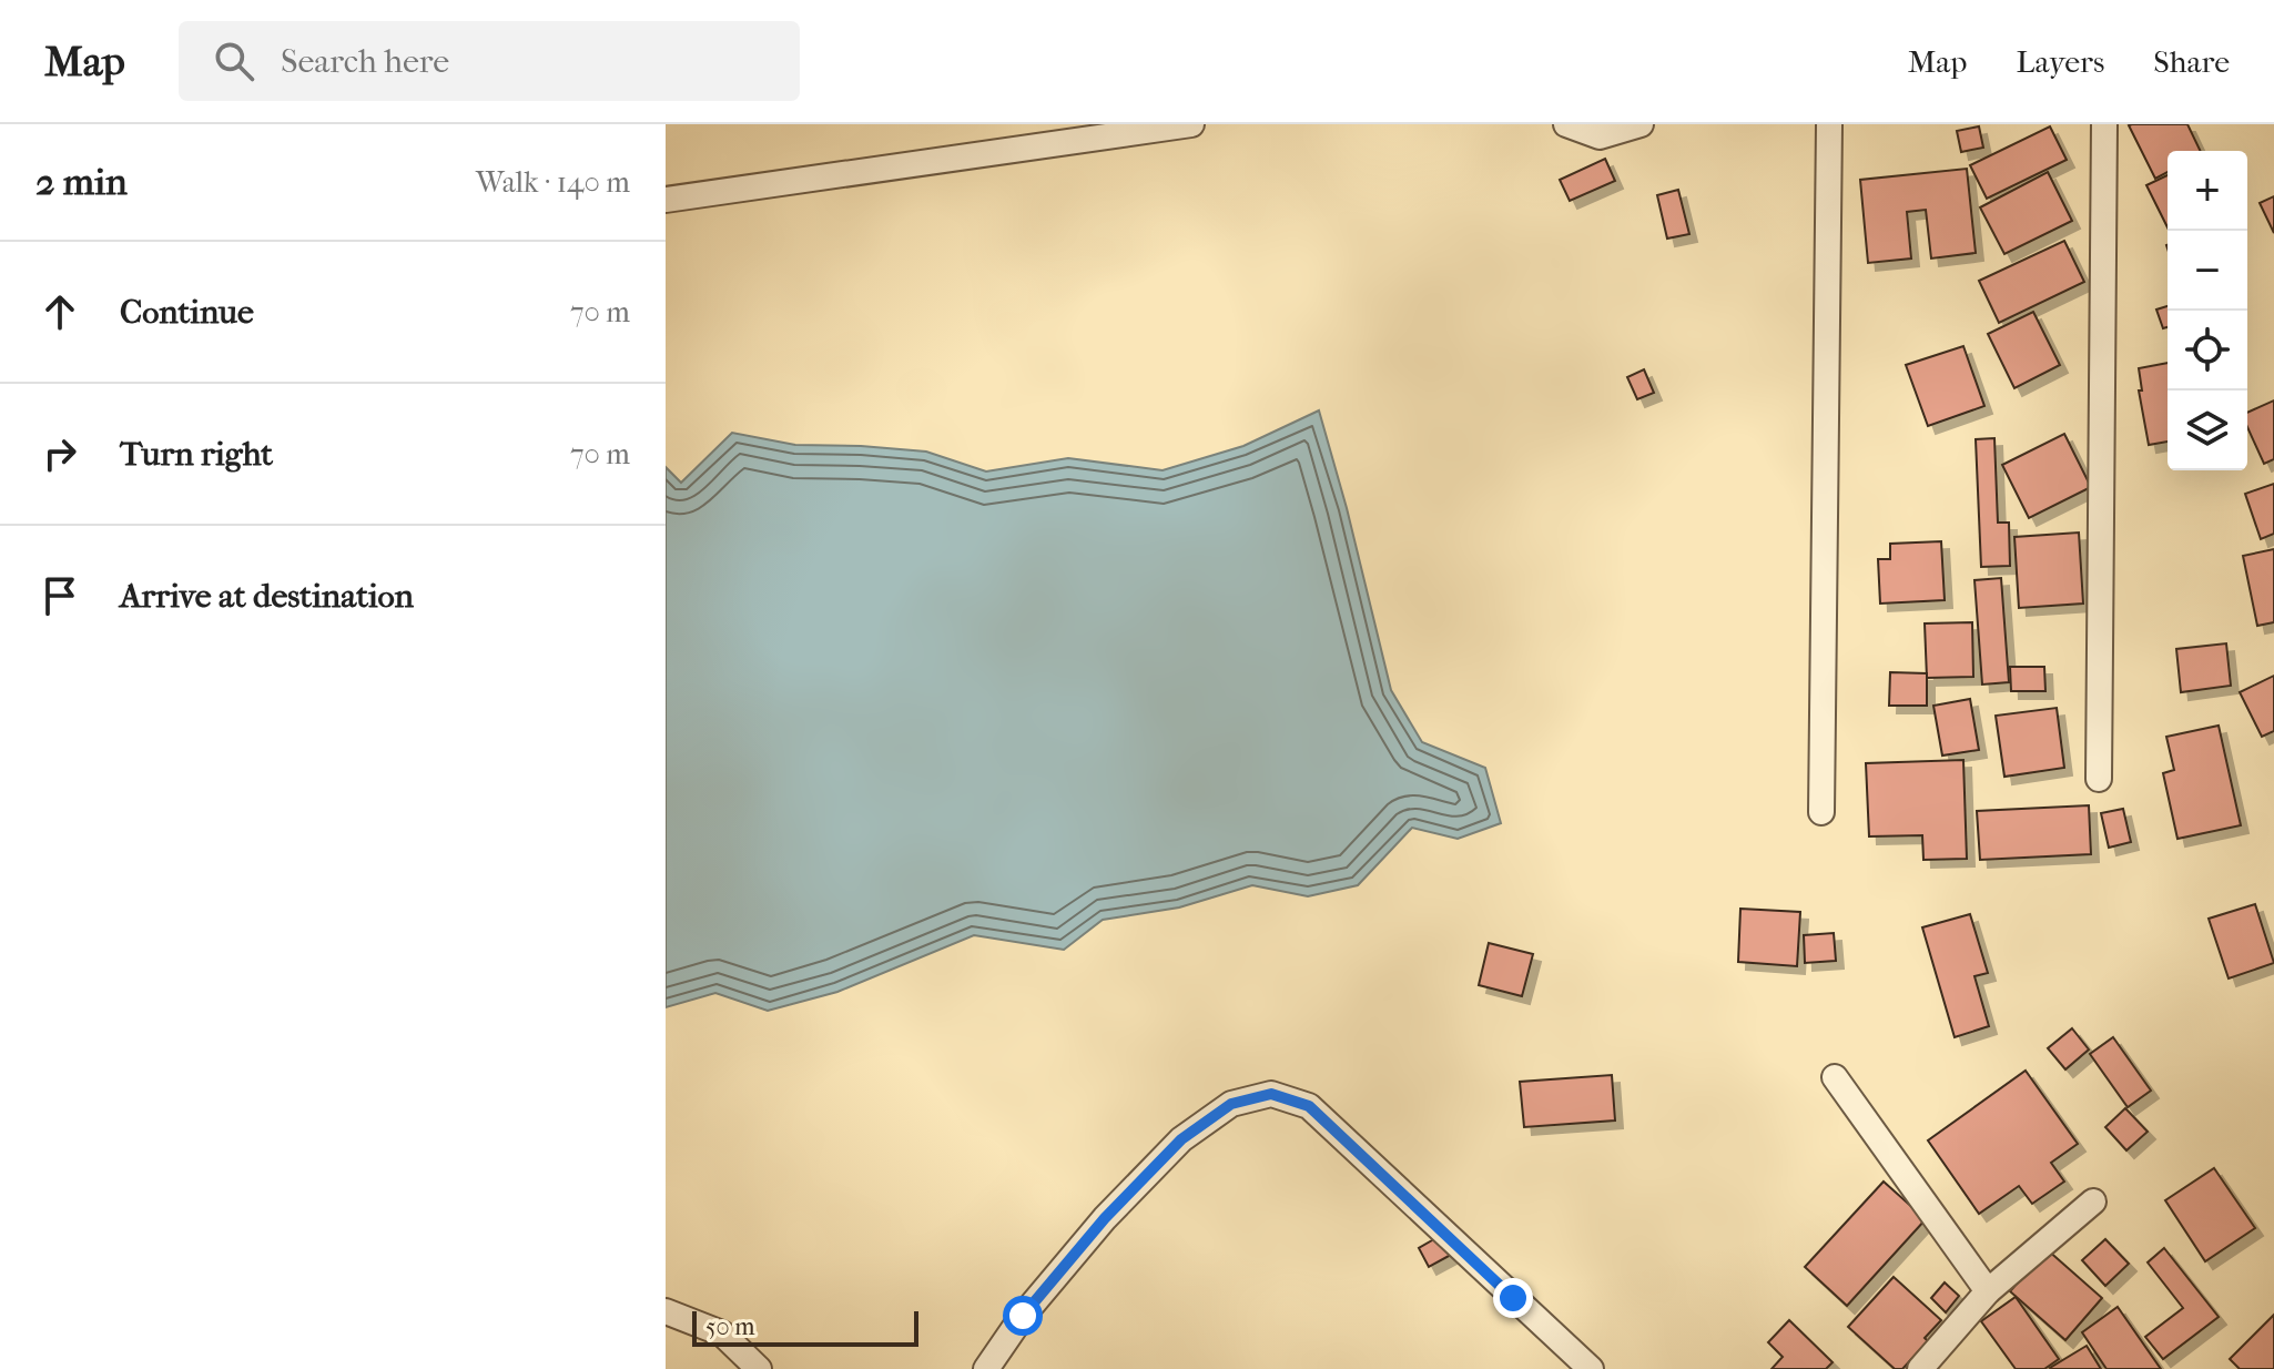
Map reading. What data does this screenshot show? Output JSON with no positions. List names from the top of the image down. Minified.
{"scale_bar":"50 m","page":{"header":"Map","search":"Search here","nav":["Map","Layers","Share"],"heading":["2 min","Walk · 140 m"],"map_buttons":["+","−"],"list":[["Continue","70 m"],["Turn right","70 m"],"Arrive at destination"],"scale":"50 m"}}
